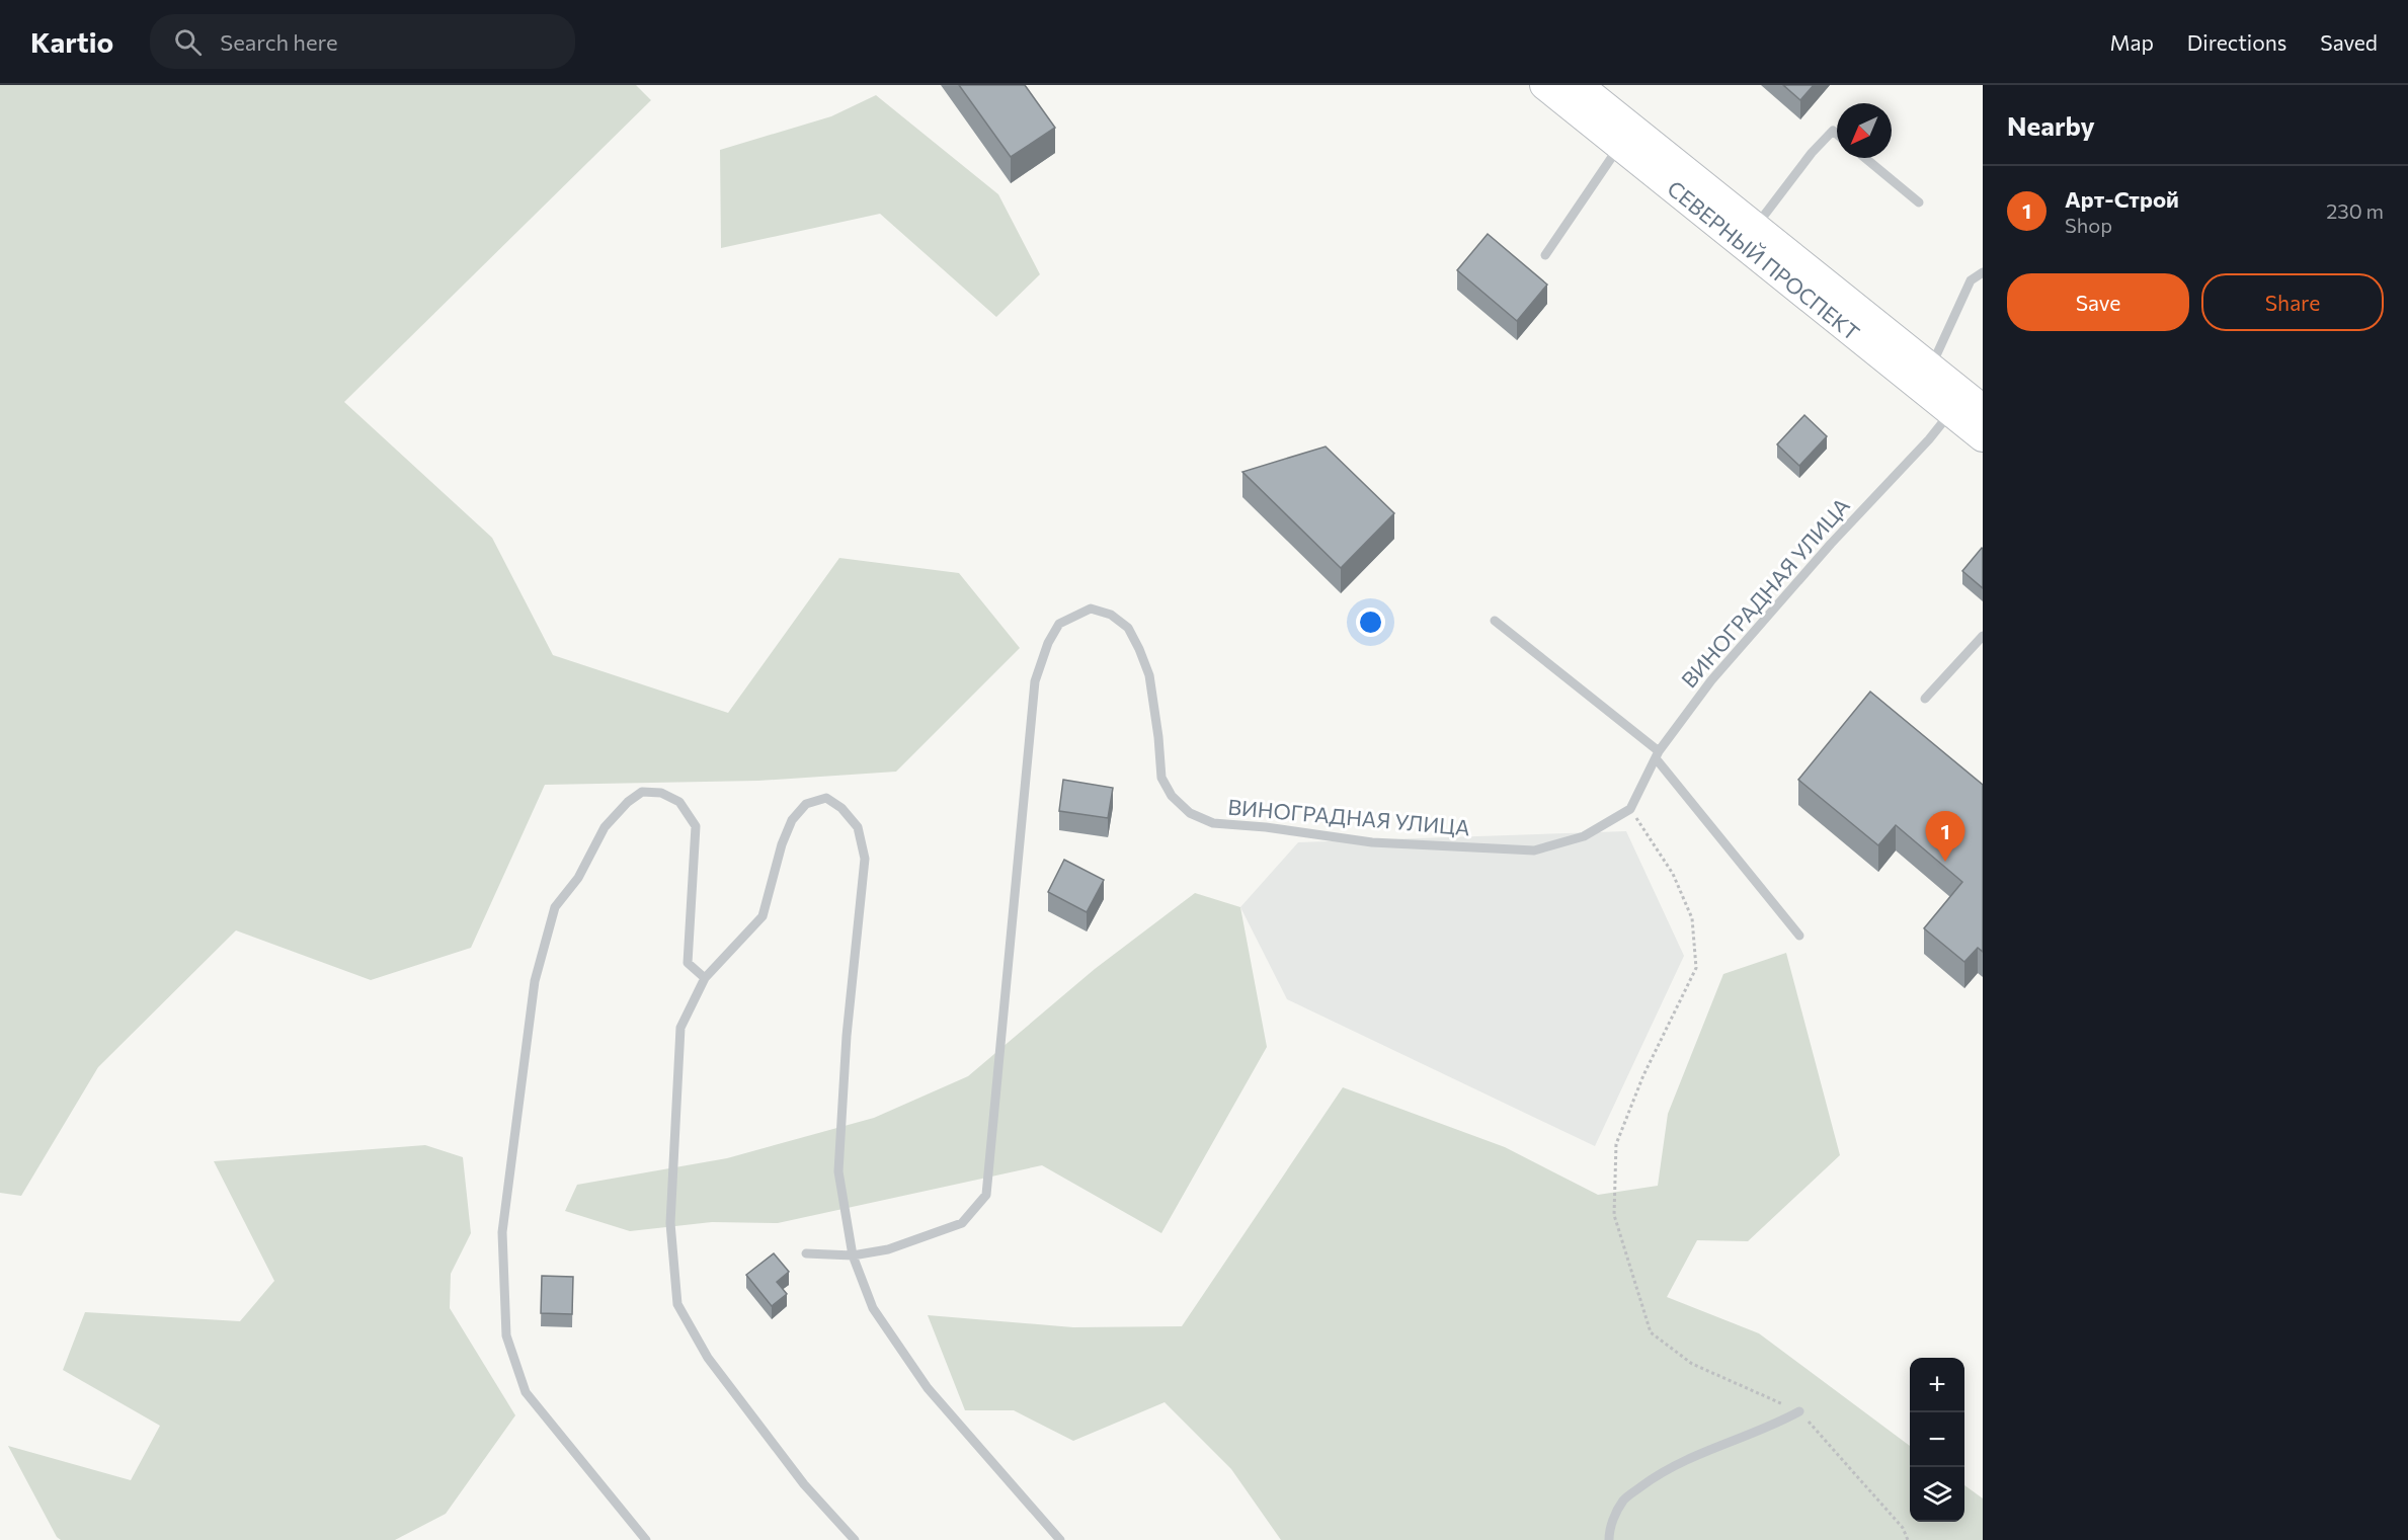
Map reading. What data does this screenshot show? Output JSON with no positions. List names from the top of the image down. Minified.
{"streets":{"main road":["СЕВЕРНЫЙ ПРОСПЕКТ"],"lane":["ВИНОГРАДНАЯ УЛИЦА"]},"crossings":[["СЕВЕРНЫЙ ПРОСПЕКТ","ВИНОГРАДНАЯ УЛИЦА"]],"north":"bottom left","page":{"header":"Kartio","search":"Search here","nav":["Map","Directions","Saved"],"heading":"Nearby","list":[{"mark":"1","name":"Арт-Строй","note":"Shop","value":"230 m"}],"buttons":["Save","Share"],"pins":"1","map_buttons":["+","−"]}}
